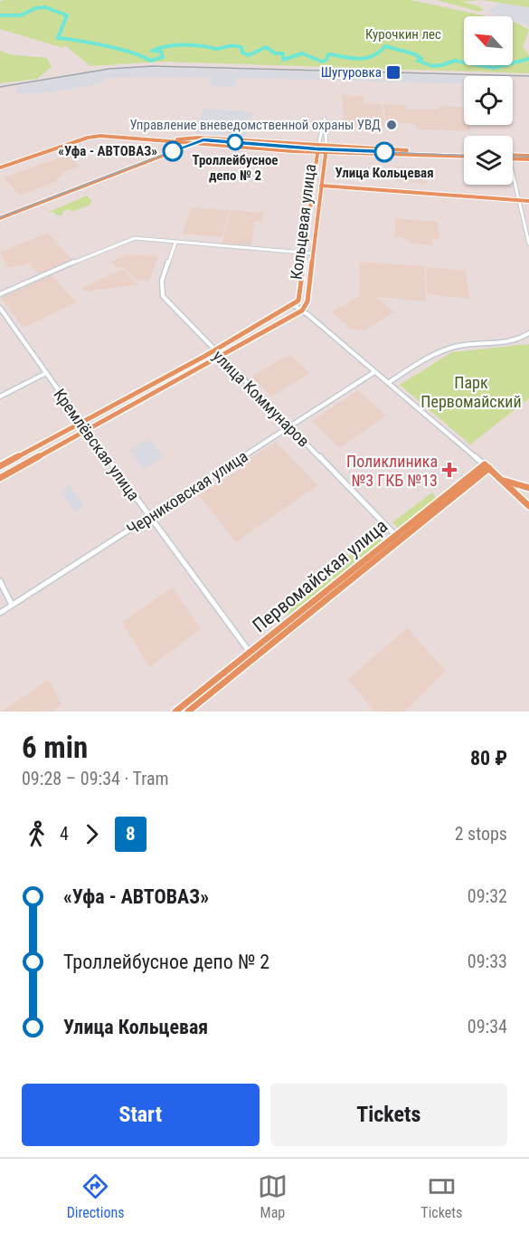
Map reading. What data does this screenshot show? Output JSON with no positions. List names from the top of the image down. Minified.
{"streets":{"main road":["Кольцевая улица","Первомайская улица"],"street":["улица Коммунаров","Кремлёвская улица","Черниковская улица"]},"crossings":[["улица Коммунаров","Черниковская улица"],["улица Коммунаров","Первомайская улица"],["Кремлёвская улица","Черниковская улица"],["Кремлёвская улица","Первомайская улица"]],"parks":["Курочкин лес","Парк Первомайский"],"places":{"transit":["Шугуровка"],"other":["Управление вневедомственной охраны УВД","Троллейбусное депо № 2","«Уфа - АВТОВАЗ»","Улица Кольцевая"],"health":["Поликлиника №3 ГКБ №13"]},"lines":["tram line 8"],"north":"top left","page":{"heading":["6 min","09:28 – 09:34 · Tram","80 ₽"],"legs":["4","8","2 stops"],"list":[{"name":"«Уфа - АВТОВАЗ»","value":"09:32"},{"name":"Троллейбусное депо № 2","value":"09:33"},{"name":"Улица Кольцевая","value":"09:34"}],"buttons":["Start","Tickets"],"tabs":["Directions","Map","Tickets"]}}
